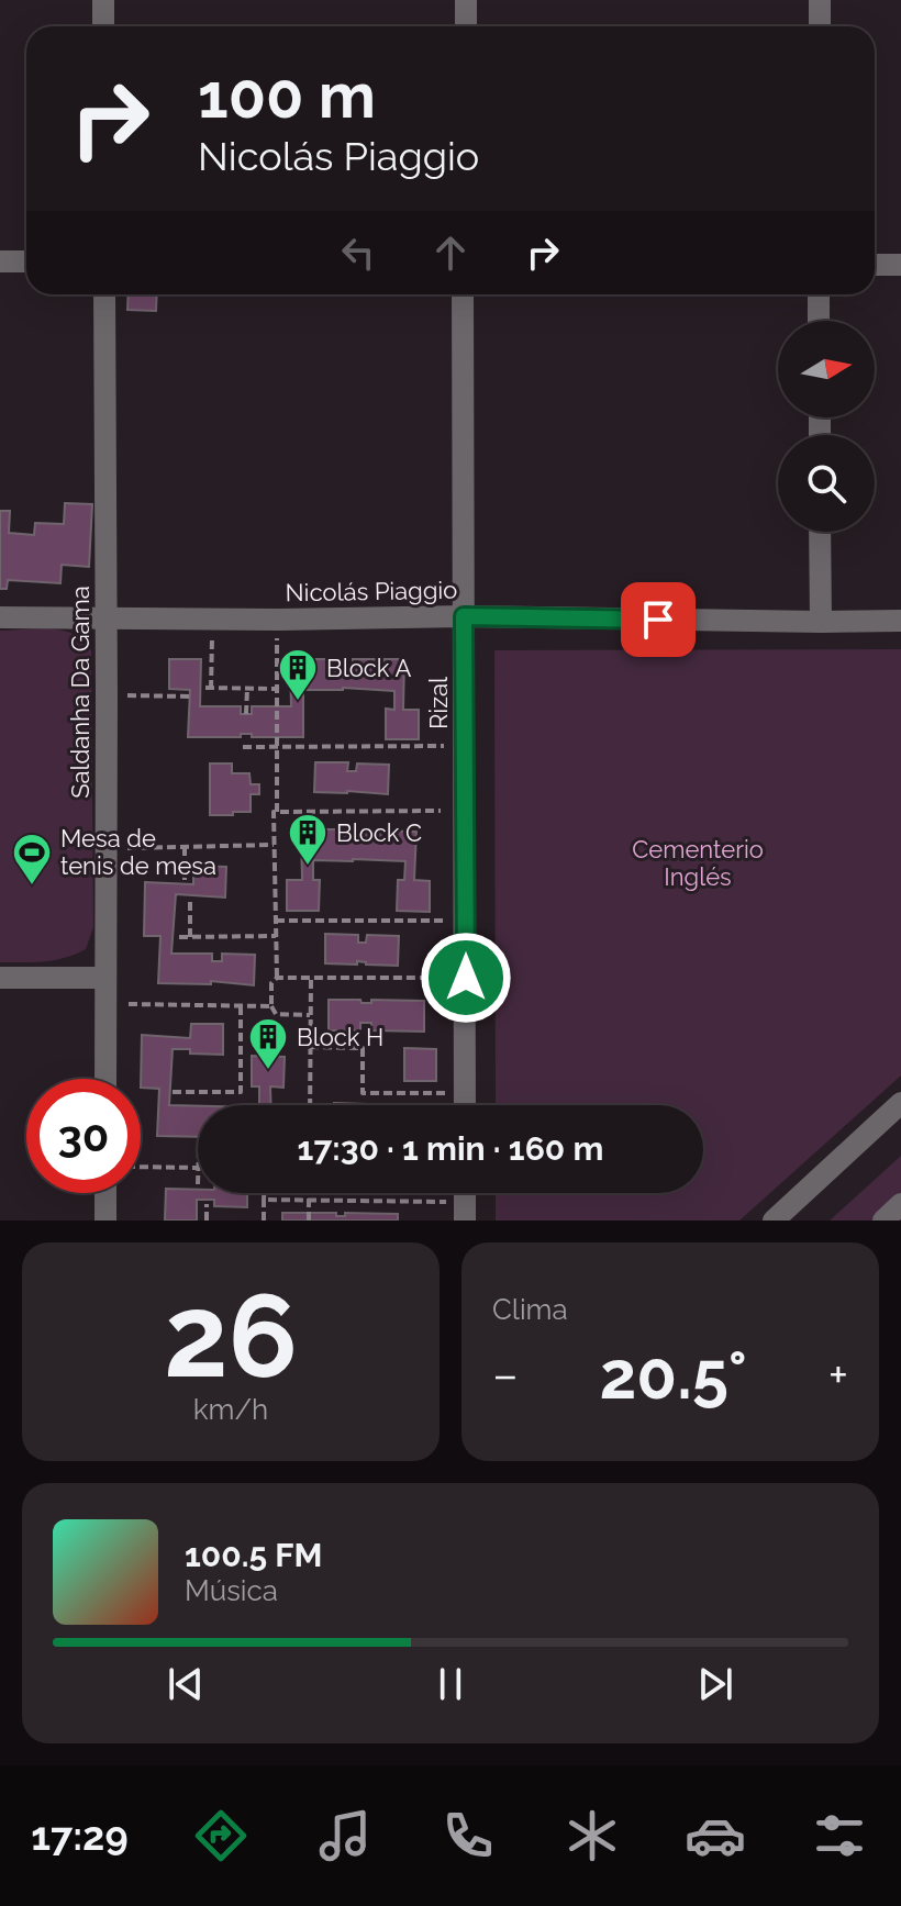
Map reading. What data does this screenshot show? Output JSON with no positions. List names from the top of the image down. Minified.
{"streets":{"street":["Nicolás Piaggio","Saldanha Da Gama","Rizal"]},"crossings":[["Nicolás Piaggio","Saldanha Da Gama"],["Nicolás Piaggio","Rizal"]],"parks":["Cementerio Inglés"],"places":{"building":["Block A","Block C","Block H"],"sports":["Mesa de tenis de mesa"]},"north":"right","page":{"turn":["100 m","Nicolás Piaggio"],"limit":"30","trip":"17:30 · 1 min · 160 m","tile":[["26","km/h"],"Clima"],"heat":["−","20.5°","+"],"song":["100.5 FM","Música"],"tabs":"17:29"}}
